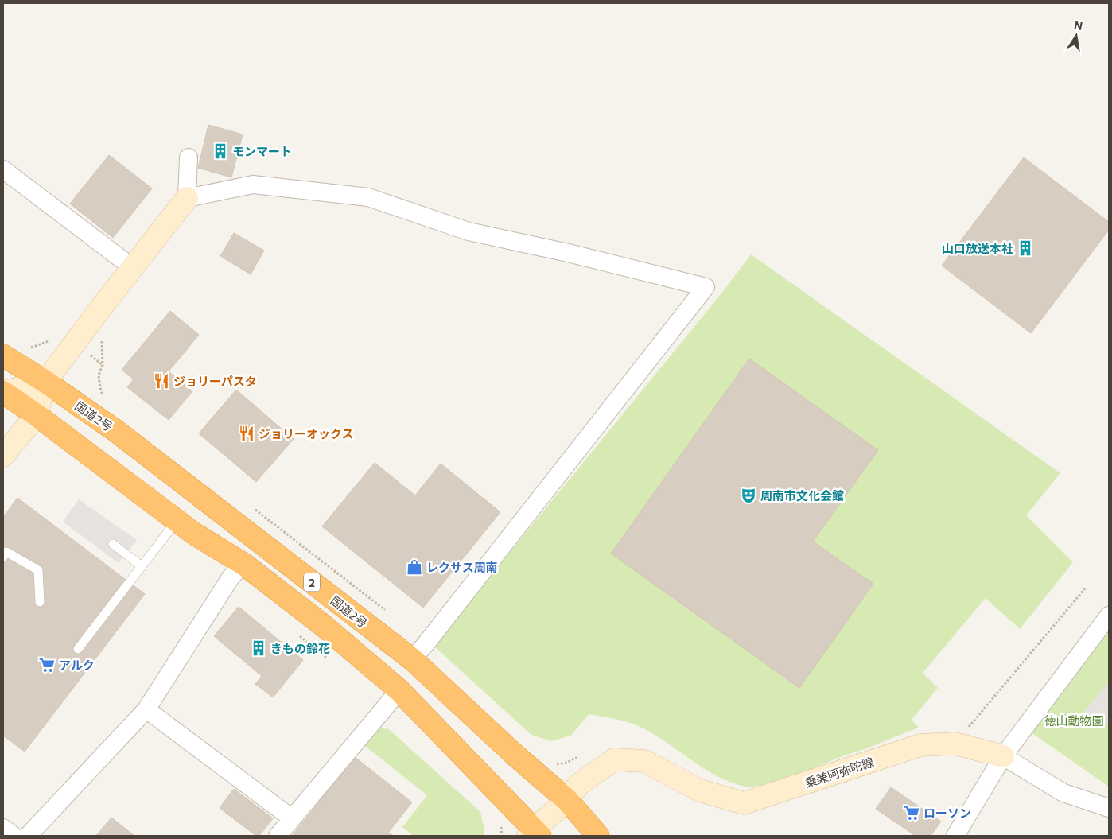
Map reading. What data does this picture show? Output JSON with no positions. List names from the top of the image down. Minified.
{"streets":{"highway":["国道2号","2"],"street":["乗兼阿弥陀線"]},"crossings":[["国道2号","乗兼阿弥陀線"],["2","乗兼阿弥陀線"]],"parks":["徳山動物園"],"places":{"building":["モンマート","山口放送本社","きもの鈴花"],"restaurant":["ジョリーパスタ","ジョリーオックス"],"theatre":["周南市文化会館"],"shop":["レクサス周南"],"supermarket":["アルク","ローソン"]},"north":"top"}
